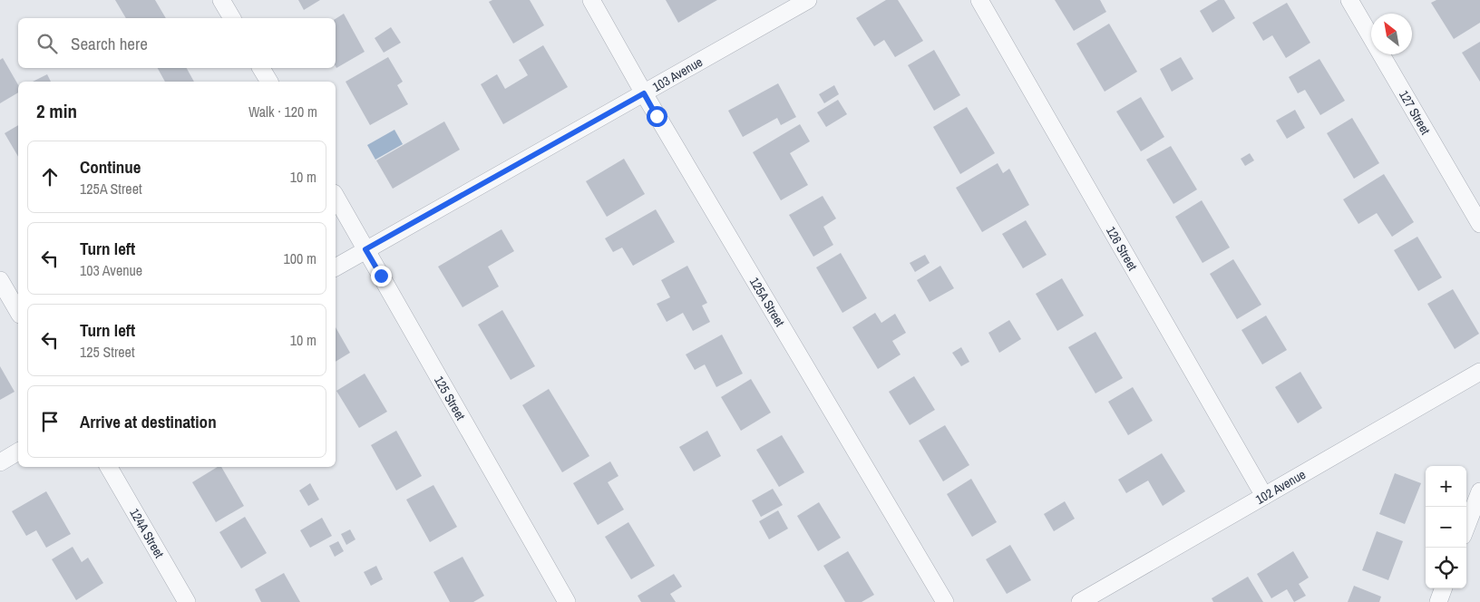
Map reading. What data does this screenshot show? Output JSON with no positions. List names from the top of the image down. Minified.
{"streets":{"street":["103 Avenue","127 Street","126 Street","125A Street","125 Street","102 Avenue","124A Street"]},"crossings":[["103 Avenue","125A Street"],["103 Avenue","125 Street"],["126 Street","102 Avenue"]],"north":"top left","page":{"search":"Search here","heading":["2 min","Walk · 120 m"],"list":[["Continue","125A Street","10 m"],["Turn left","103 Avenue","100 m"],["Turn left","125 Street","10 m"],"Arrive at destination"],"map_buttons":["+","−"]}}
